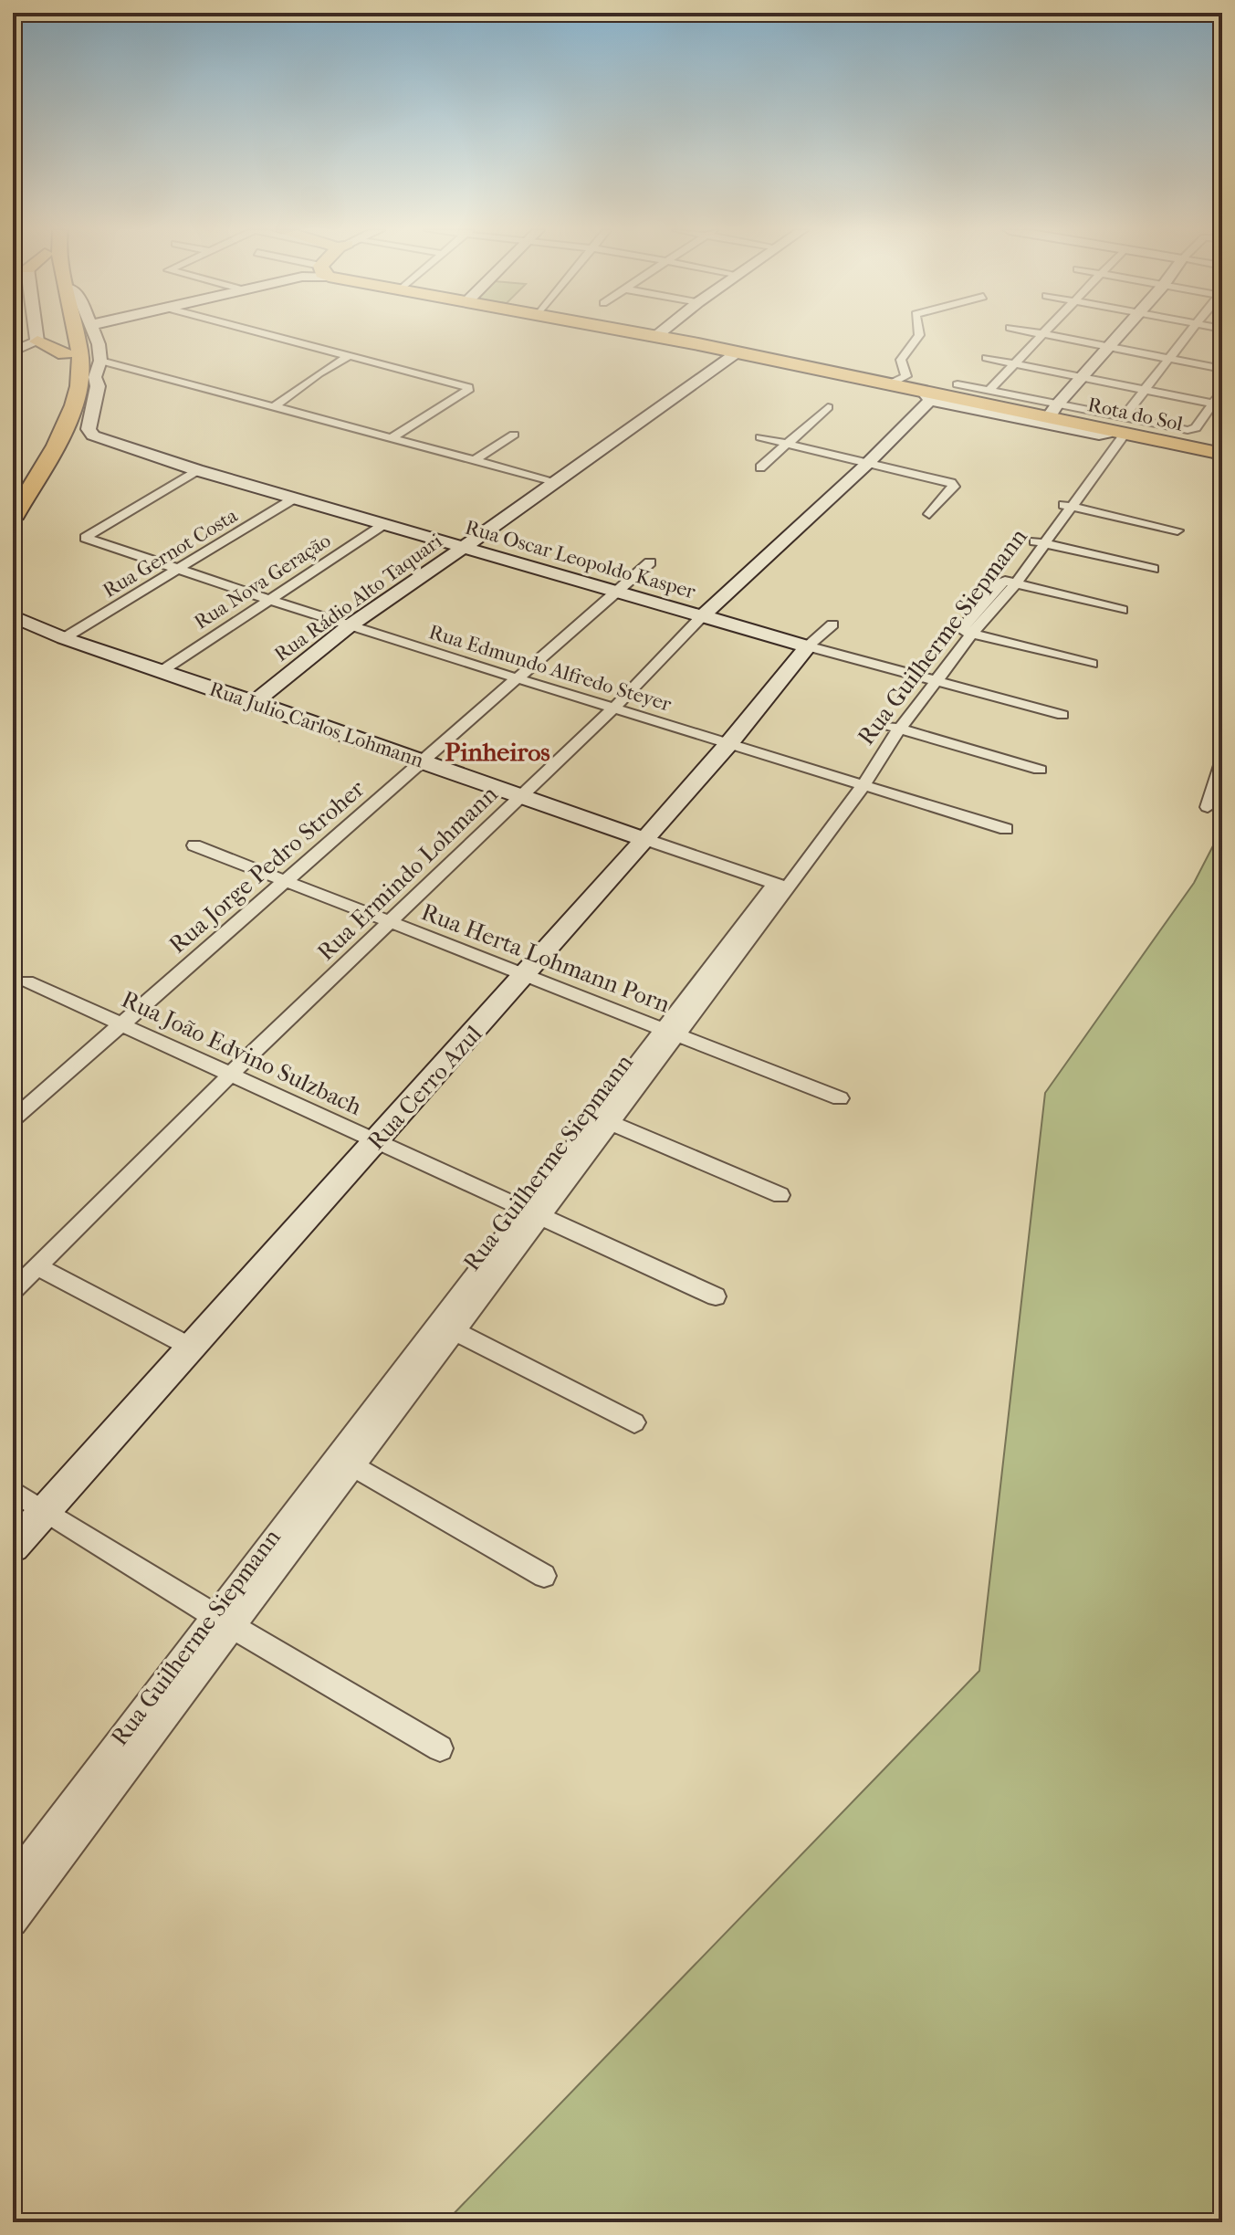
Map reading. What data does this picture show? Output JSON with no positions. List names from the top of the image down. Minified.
{"streets":{"highway":["Rota do Sol"],"street":["Rua Gernot Costa","Rua Oscar Leopoldo Kasper","Rua Nova Geração","Rua Rádio Alto Taquari","Rua Guilherme Siepmann","Rua Edmundo Alfredo Steyer","Rua Julio Carlos Lohmann","Rua Jorge Pedro Stroher","Rua Ermindo Lohmann","Rua Herta Lohmann Porn","Rua João Edvino Sulzbach","Rua Cerro Azul"]},"crossings":[["Rota do Sol","Rua Rádio Alto Taquari"],["Rota do Sol","Rua Guilherme Siepmann"],["Rota do Sol","Rua Ermindo Lohmann"],["Rua Gernot Costa","Rua Oscar Leopoldo Kasper"],["Rua Gernot Costa","Rua Edmundo Alfredo Steyer"],["Rua Gernot Costa","Rua Julio Carlos Lohmann"],["Rua Oscar Leopoldo Kasper","Rua Nova Geração"],["Rua Oscar Leopoldo Kasper","Rua Rádio Alto Taquari"],["Rua Oscar Leopoldo Kasper","Rua Guilherme Siepmann"],["Rua Oscar Leopoldo Kasper","Rua Edmundo Alfredo Steyer"],["Rua Oscar Leopoldo Kasper","Rua Jorge Pedro Stroher"],["Rua Oscar Leopoldo Kasper","Rua Ermindo Lohmann"],["Rua Oscar Leopoldo Kasper","Rua Cerro Azul"],["Rua Nova Geração","Rua Edmundo Alfredo Steyer"],["Rua Nova Geração","Rua Julio Carlos Lohmann"],["Rua Rádio Alto Taquari","Rua Edmundo Alfredo Steyer"],["Rua Rádio Alto Taquari","Rua Julio Carlos Lohmann"],["Rua Guilherme Siepmann","Rua Edmundo Alfredo Steyer"],["Rua Guilherme Siepmann","Rua Julio Carlos Lohmann"],["Rua Guilherme Siepmann","Rua Herta Lohmann Porn"],["Rua Guilherme Siepmann","Rua João Edvino Sulzbach"],["Rua Edmundo Alfredo Steyer","Rua Jorge Pedro Stroher"],["Rua Edmundo Alfredo Steyer","Rua Ermindo Lohmann"],["Rua Edmundo Alfredo Steyer","Rua Cerro Azul"],["Rua Julio Carlos Lohmann","Rua Jorge Pedro Stroher"],["Rua Julio Carlos Lohmann","Rua Ermindo Lohmann"],["Rua Julio Carlos Lohmann","Rua Cerro Azul"],["Rua Jorge Pedro Stroher","Rua Herta Lohmann Porn"],["Rua Jorge Pedro Stroher","Rua João Edvino Sulzbach"],["Rua Ermindo Lohmann","Rua Herta Lohmann Porn"],["Rua Ermindo Lohmann","Rua João Edvino Sulzbach"],["Rua Herta Lohmann Porn","Rua Cerro Azul"],["Rua João Edvino Sulzbach","Rua Cerro Azul"]],"districts":["Pinheiros"]}
